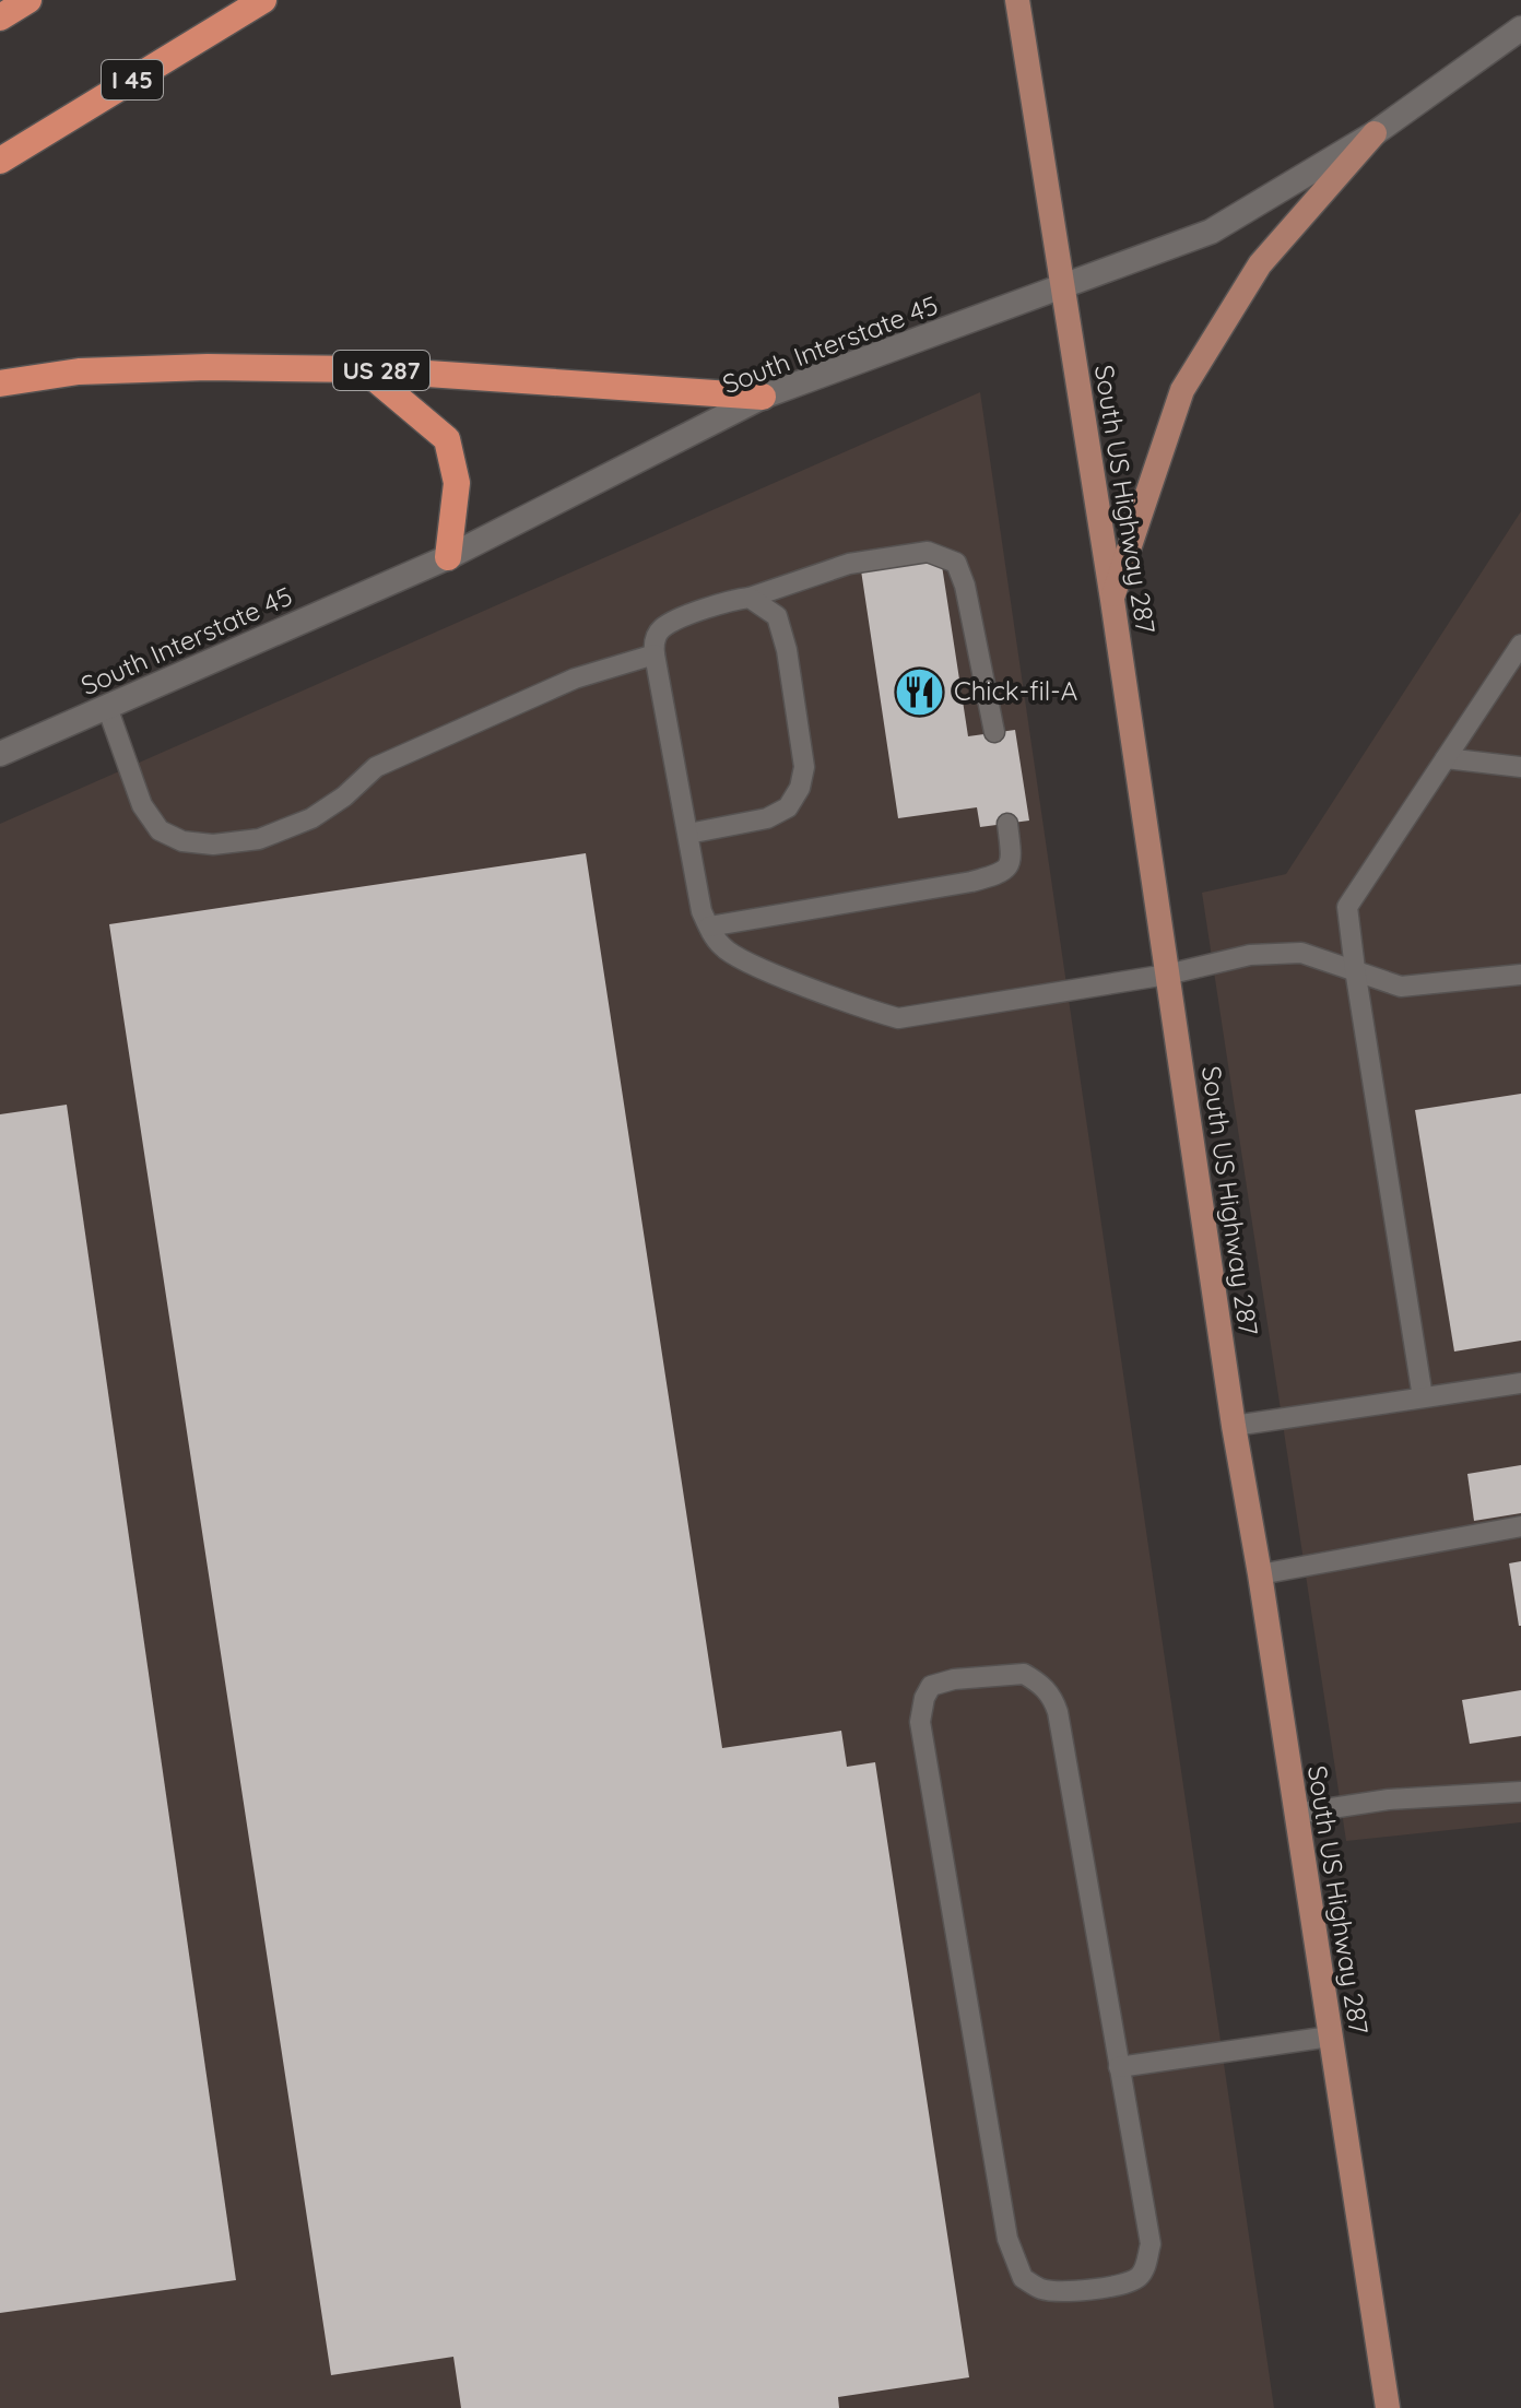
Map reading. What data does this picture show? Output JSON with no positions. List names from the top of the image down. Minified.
{"streets":{"highway":["I 45","US 287"],"main road":["South Interstate 45","South US Highway 287"]},"crossings":[["South Interstate 45","US 287"],["South Interstate 45","South US Highway 287"]],"places":{"restaurant":["Chick-fil-A"]}}
